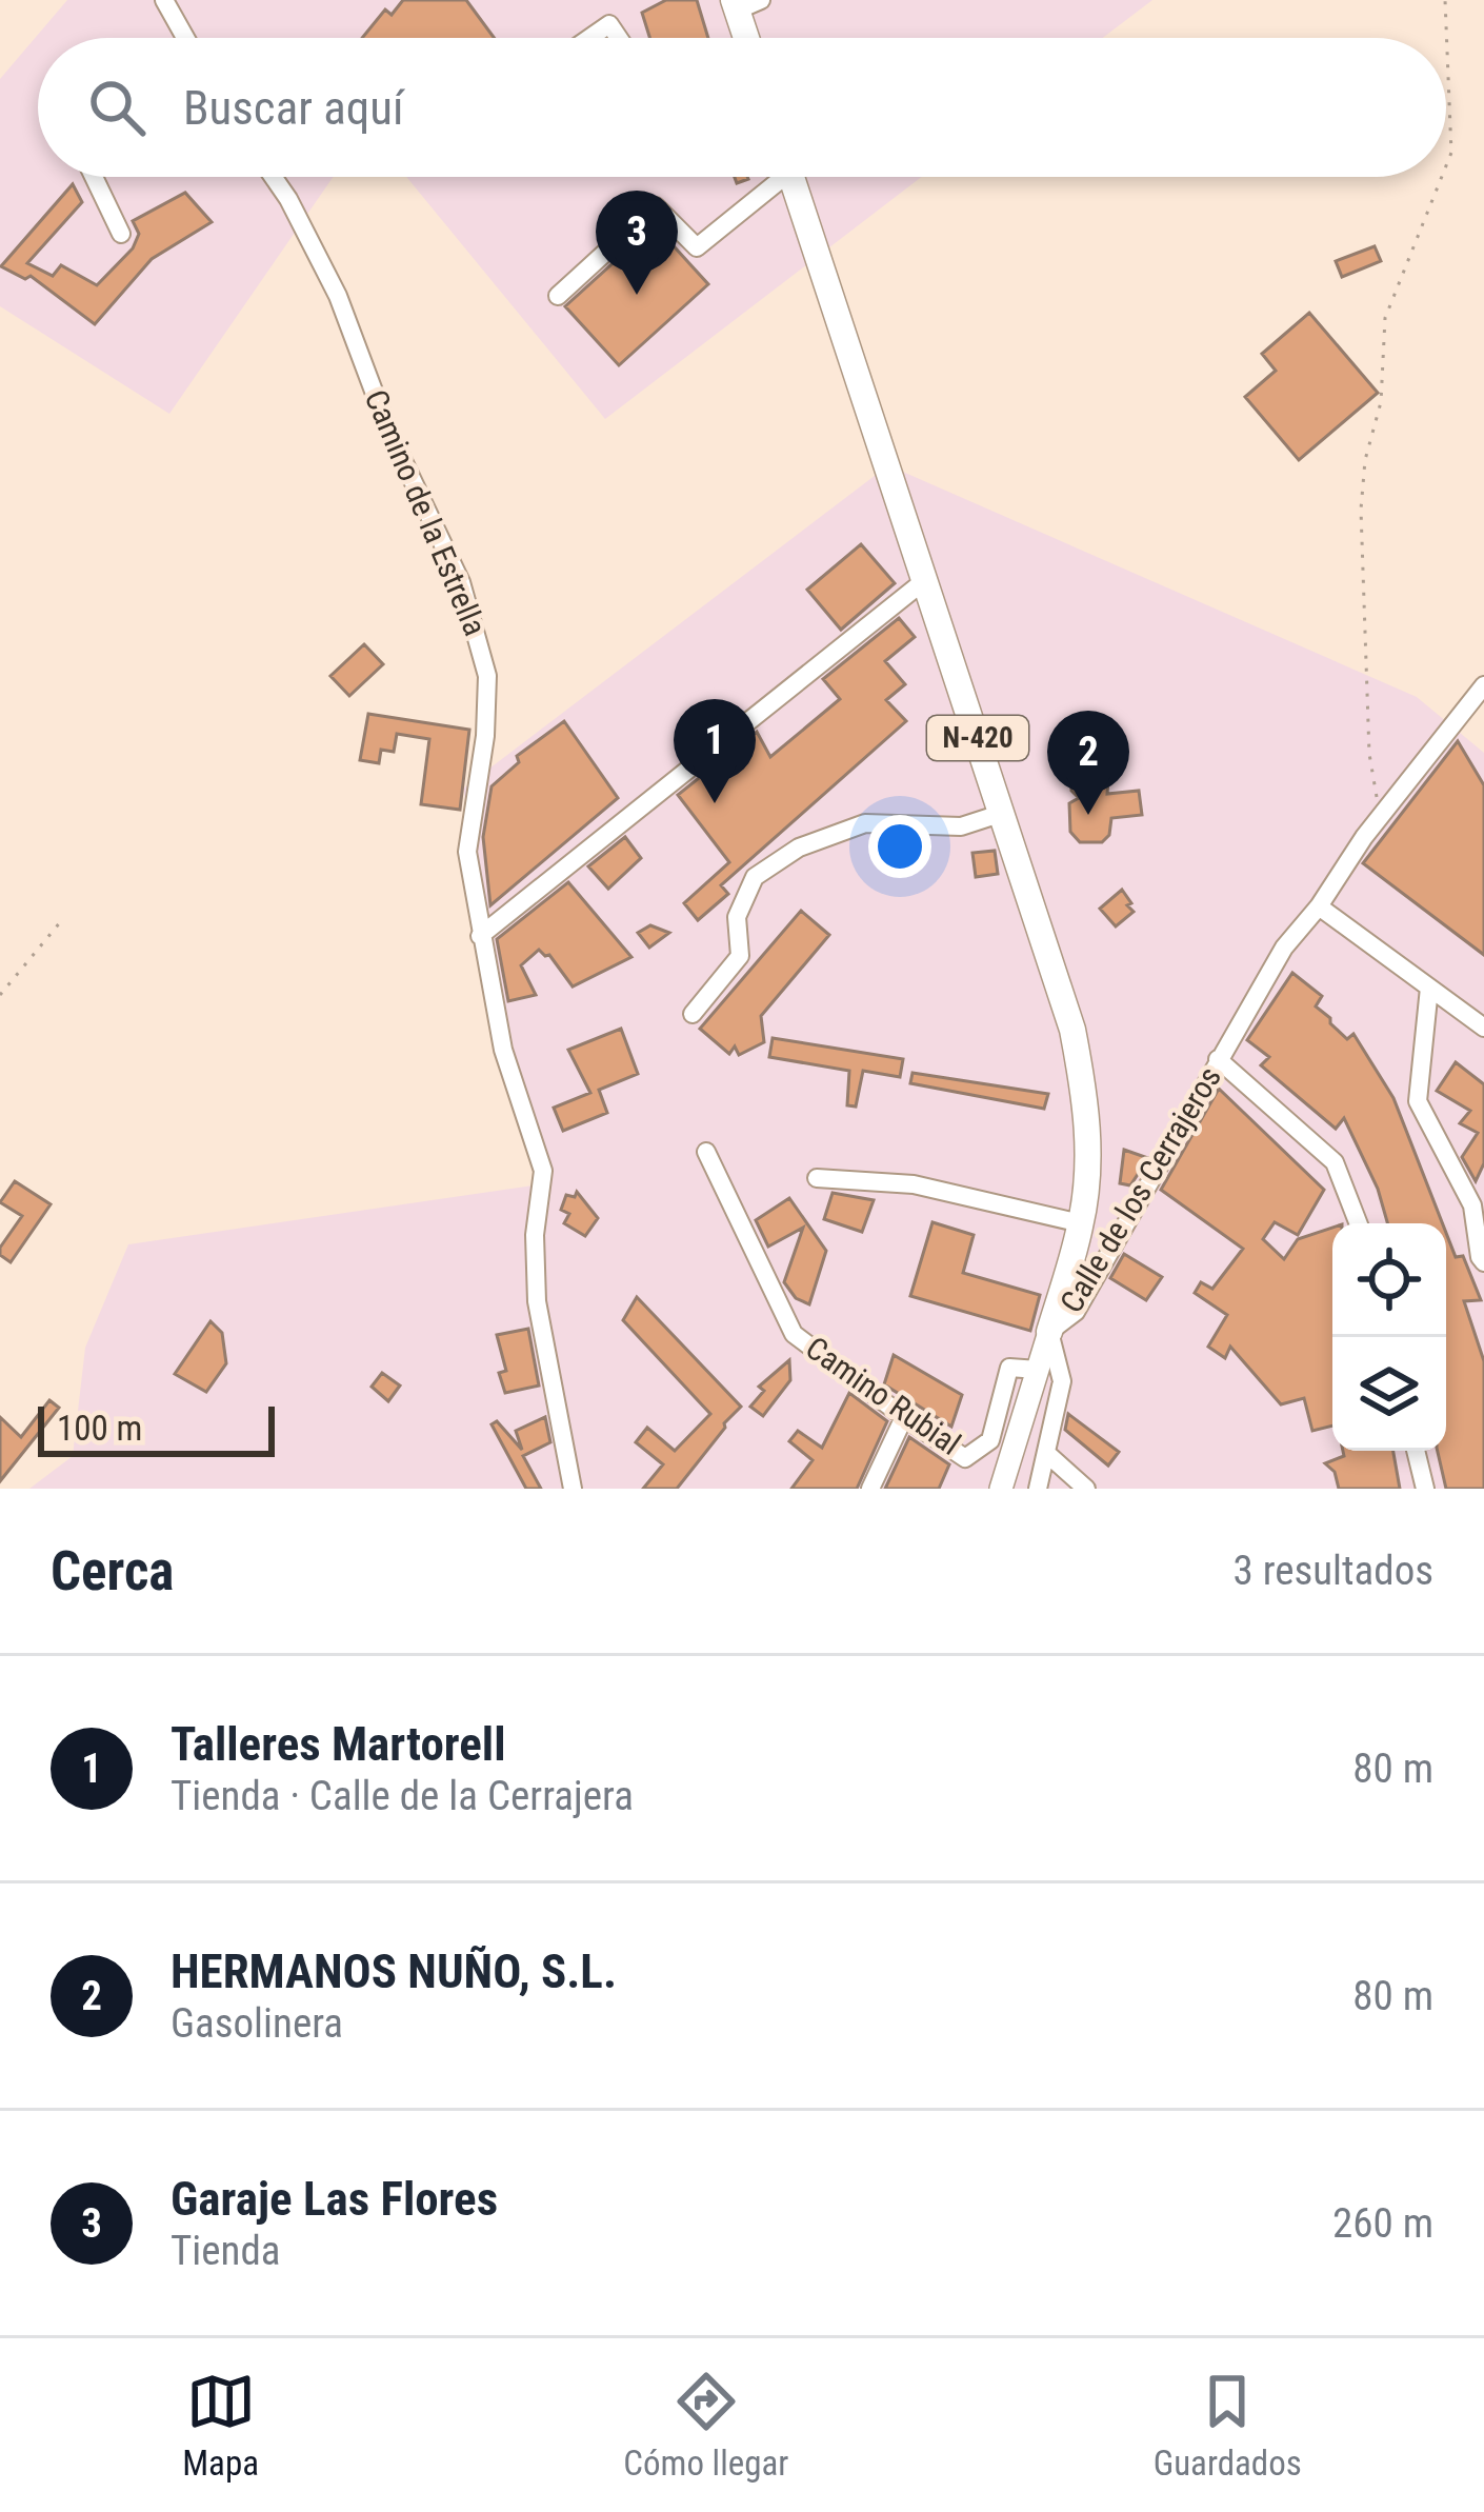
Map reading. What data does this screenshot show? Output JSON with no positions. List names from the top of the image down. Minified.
{"streets":{"highway":["N-420"],"main road":["Calle de los Cerrajeros"],"street":["Camino de la Estrella","Camino Rubial"]},"crossings":[["N-420","Calle de los Cerrajeros"],["Calle de los Cerrajeros","Camino Rubial"]],"scale_bar":"100 m","page":{"search":"Buscar aquí","pins":["3","1","2"],"scale":"100 m","heading":["Cerca","3 resultados"],"list":[{"mark":"1","name":"Talleres Martorell","note":"Tienda · Calle de la Cerrajera","value":"80 m"},{"mark":"2","name":"HERMANOS NUÑO, S.L.","note":"Gasolinera","value":"80 m"},{"mark":"3","name":"Garaje Las Flores","note":"Tienda","value":"260 m"}],"nav":["Mapa","Cómo llegar","Guardados"]}}
